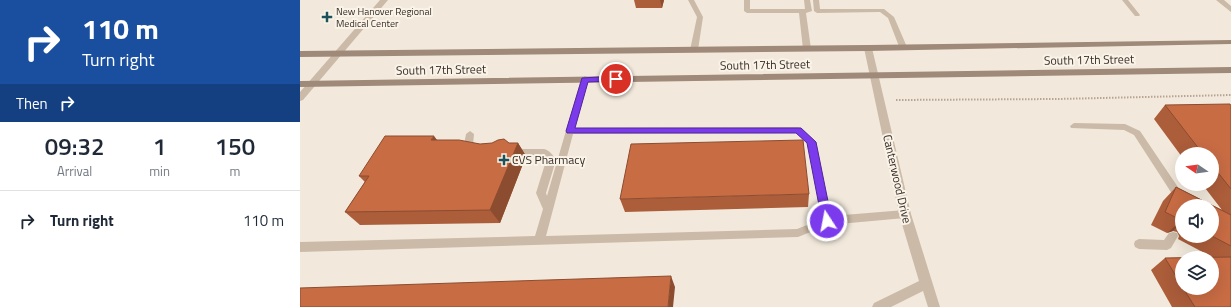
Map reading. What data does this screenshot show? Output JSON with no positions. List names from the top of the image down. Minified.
{"streets":{"main road":["South 17th Street"],"street":["Canterwood Drive"]},"crossings":[["South 17th Street","Canterwood Drive"]],"places":{"health":["New Hanover Regional Medical Center","CVS Pharmacy"]},"north":"left","page":{"turn":["110 m","Turn right"],"then":"Then","eta":["09:32","Arrival","1","min","150","m"],"list":[{"name":"Turn right","value":"110 m"}]}}
